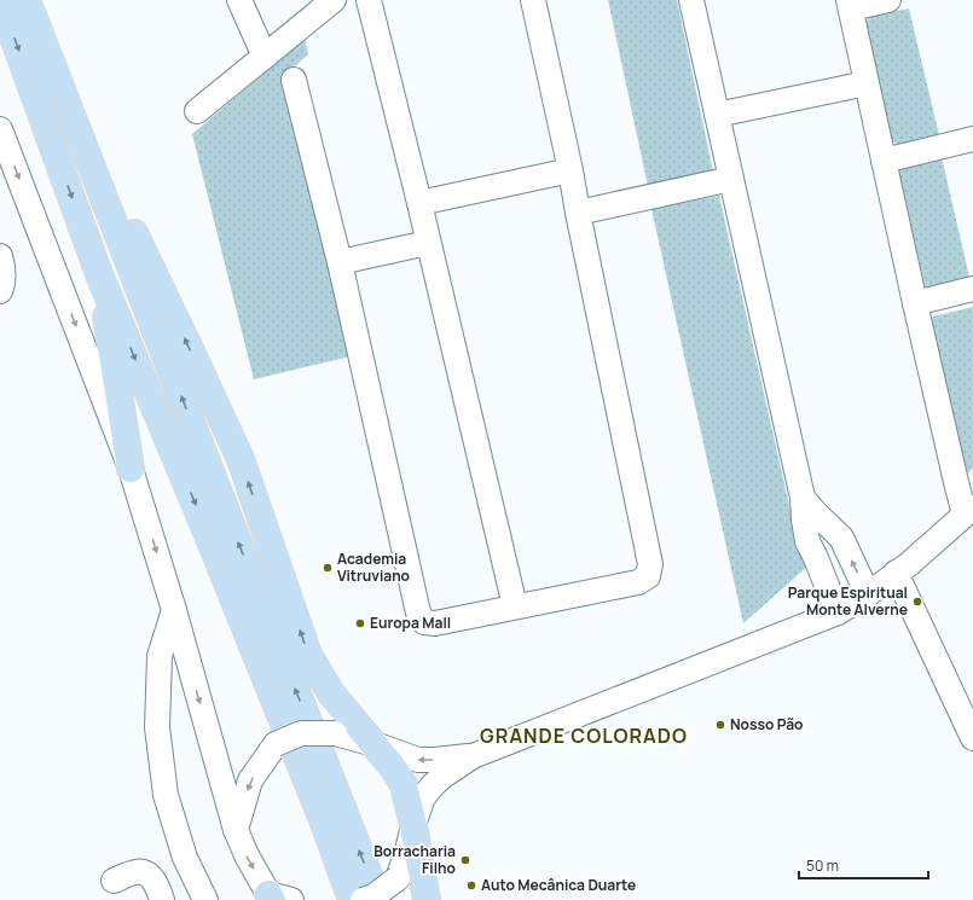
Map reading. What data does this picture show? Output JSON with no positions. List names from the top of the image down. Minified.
{"districts":["GRANDE COLORADO"],"places":["Academia Vitruviano","Parque Espiritual Monte Alverne","Europa Mall","Nosso Pão","Borracharia Filho","Auto Mecânica Duarte"],"scale_bar":"50 m"}
